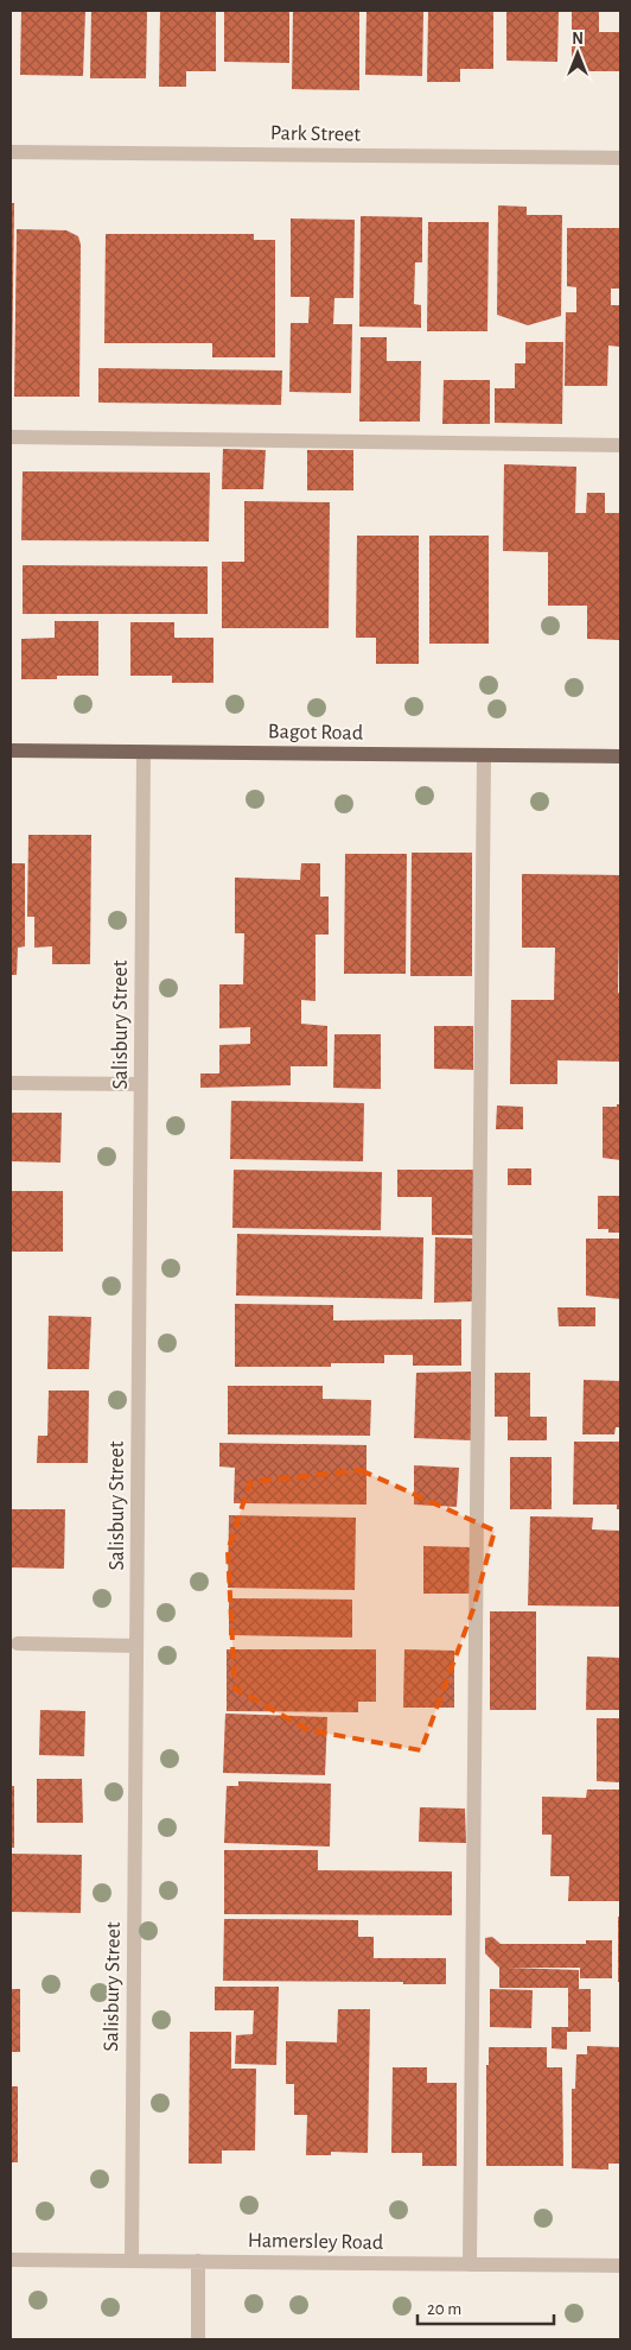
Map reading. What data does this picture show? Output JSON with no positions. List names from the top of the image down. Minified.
{"streets":{"main road":["Bagot Road"],"street":["Park Street","Salisbury Street","Hamersley Road"]},"crossings":[["Bagot Road","Salisbury Street"],["Salisbury Street","Hamersley Road"]],"scale_bar":"20 m","north":"top"}
